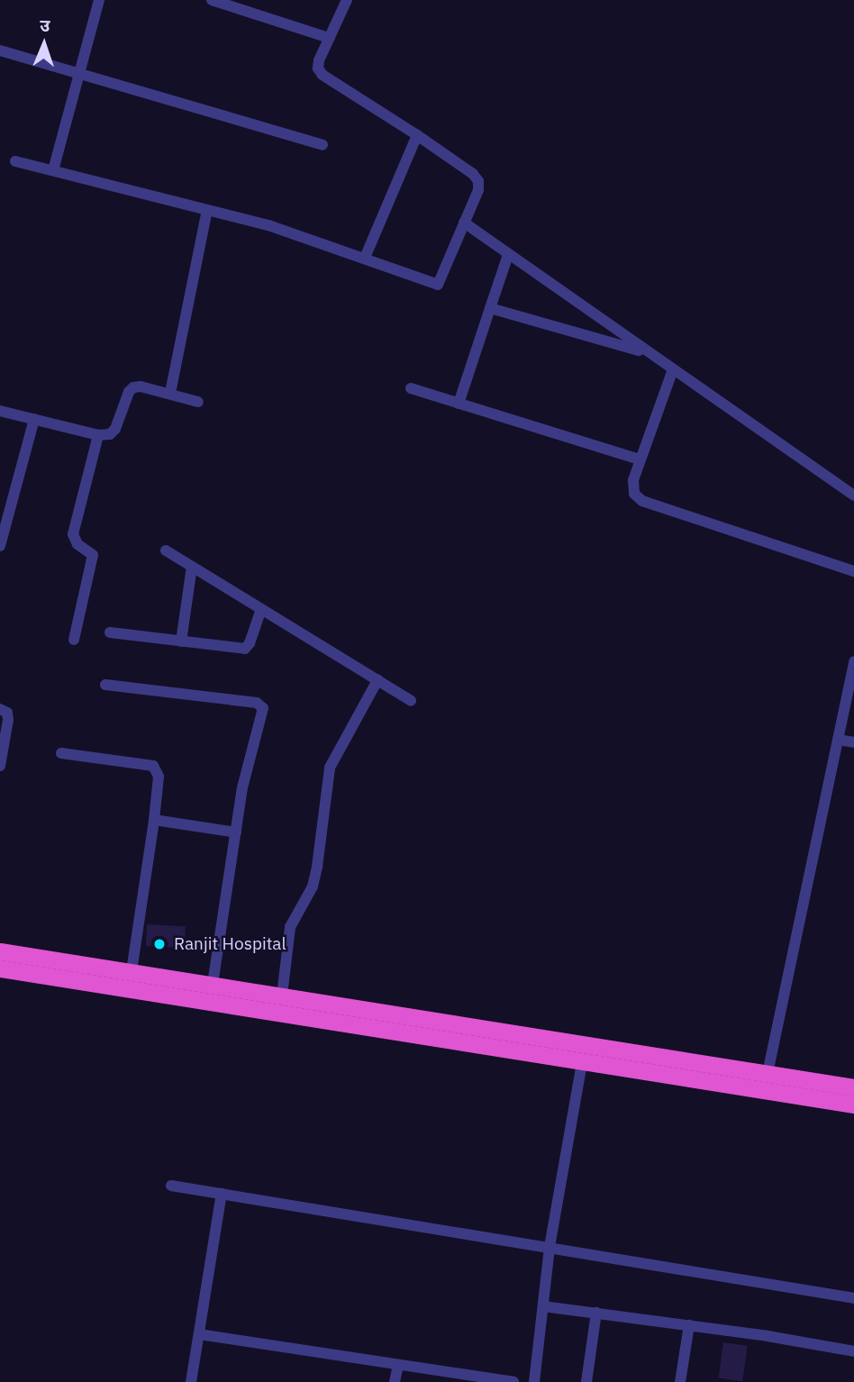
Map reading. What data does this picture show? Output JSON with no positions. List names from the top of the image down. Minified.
{"places":["Ranjit Hospital"],"north":"top"}
